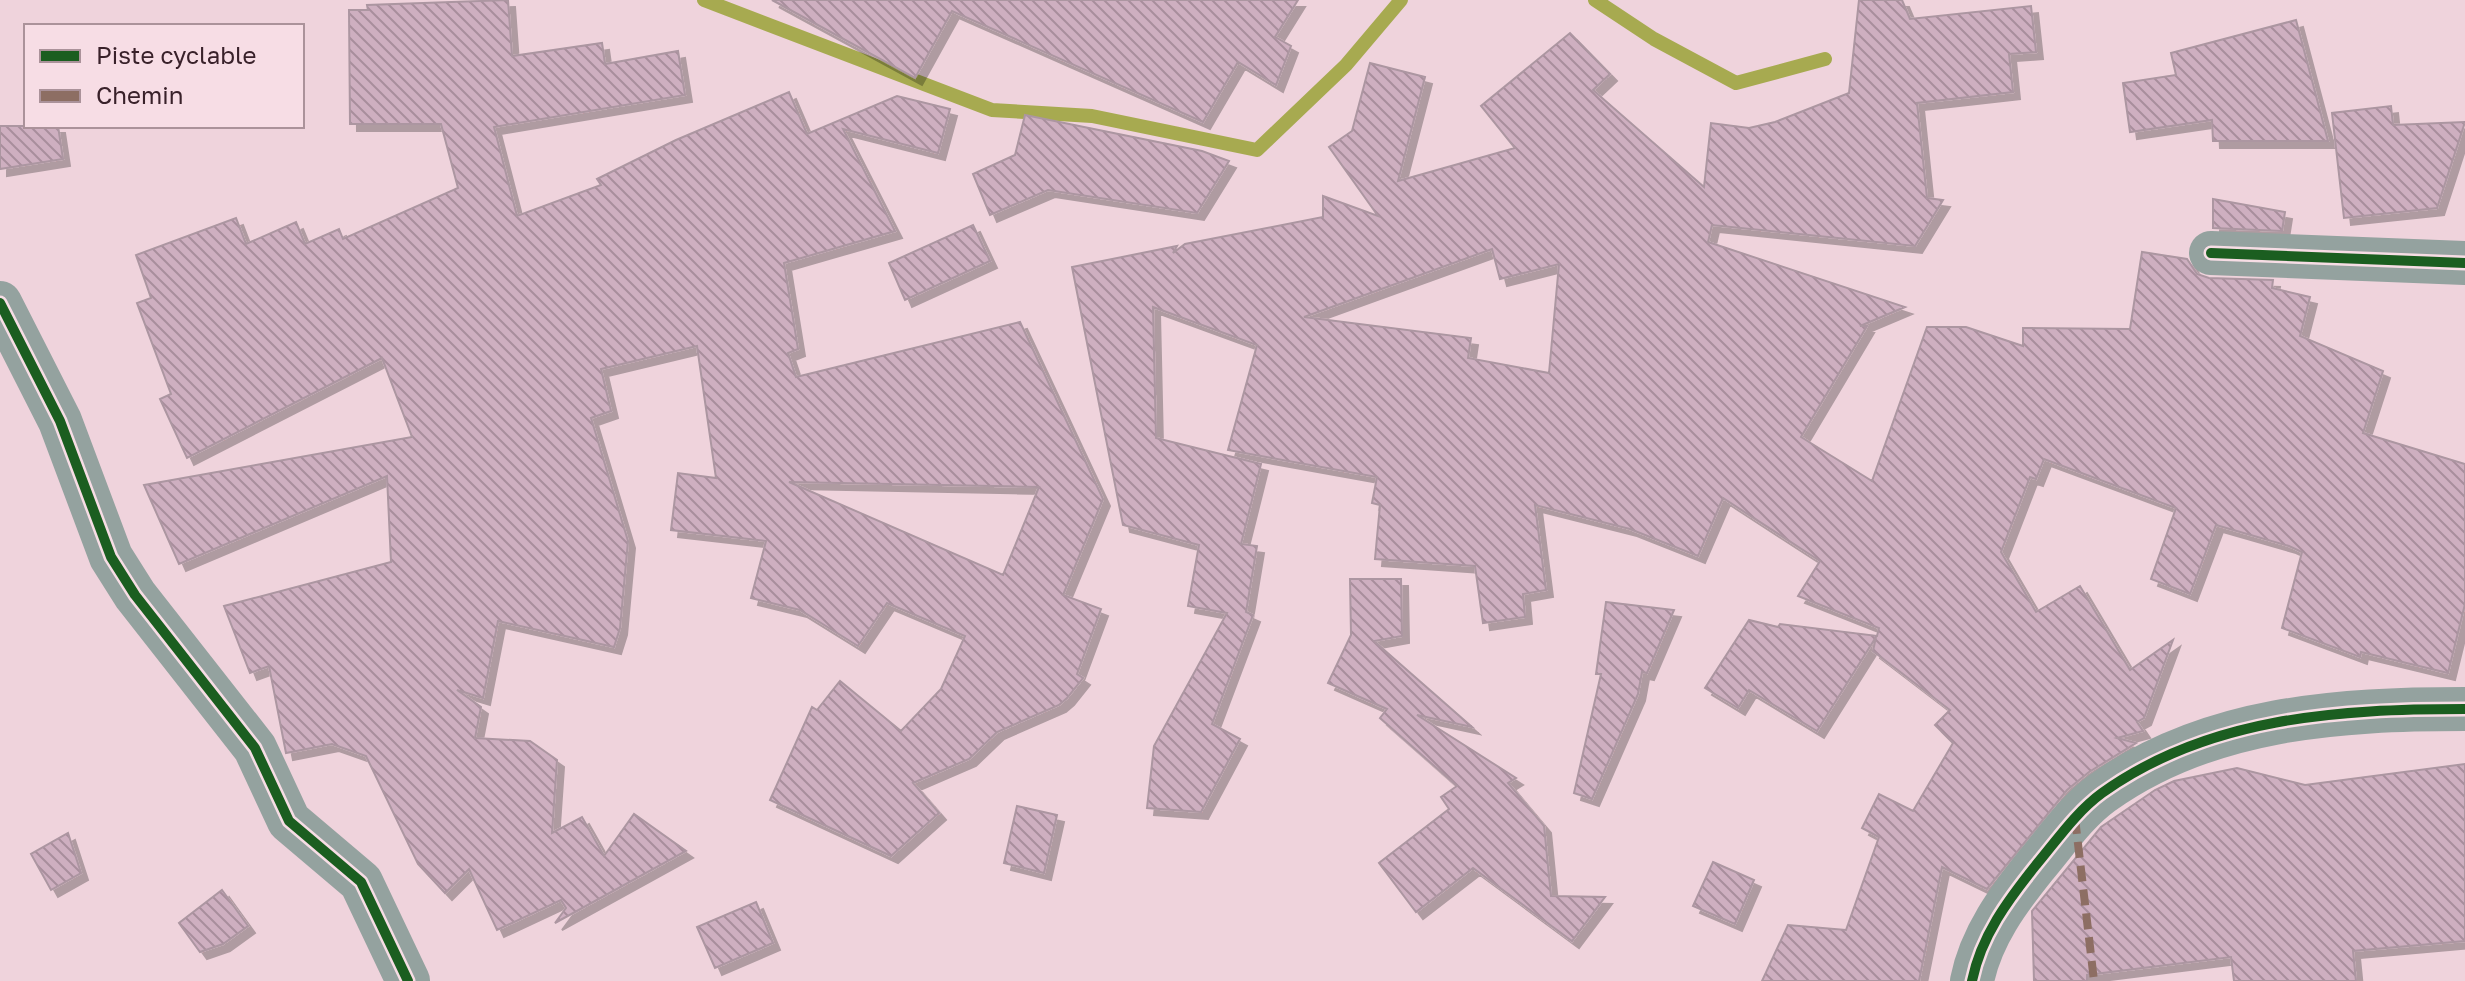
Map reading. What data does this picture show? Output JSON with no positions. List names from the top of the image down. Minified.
{"legend":["Piste cyclable","Chemin"]}
